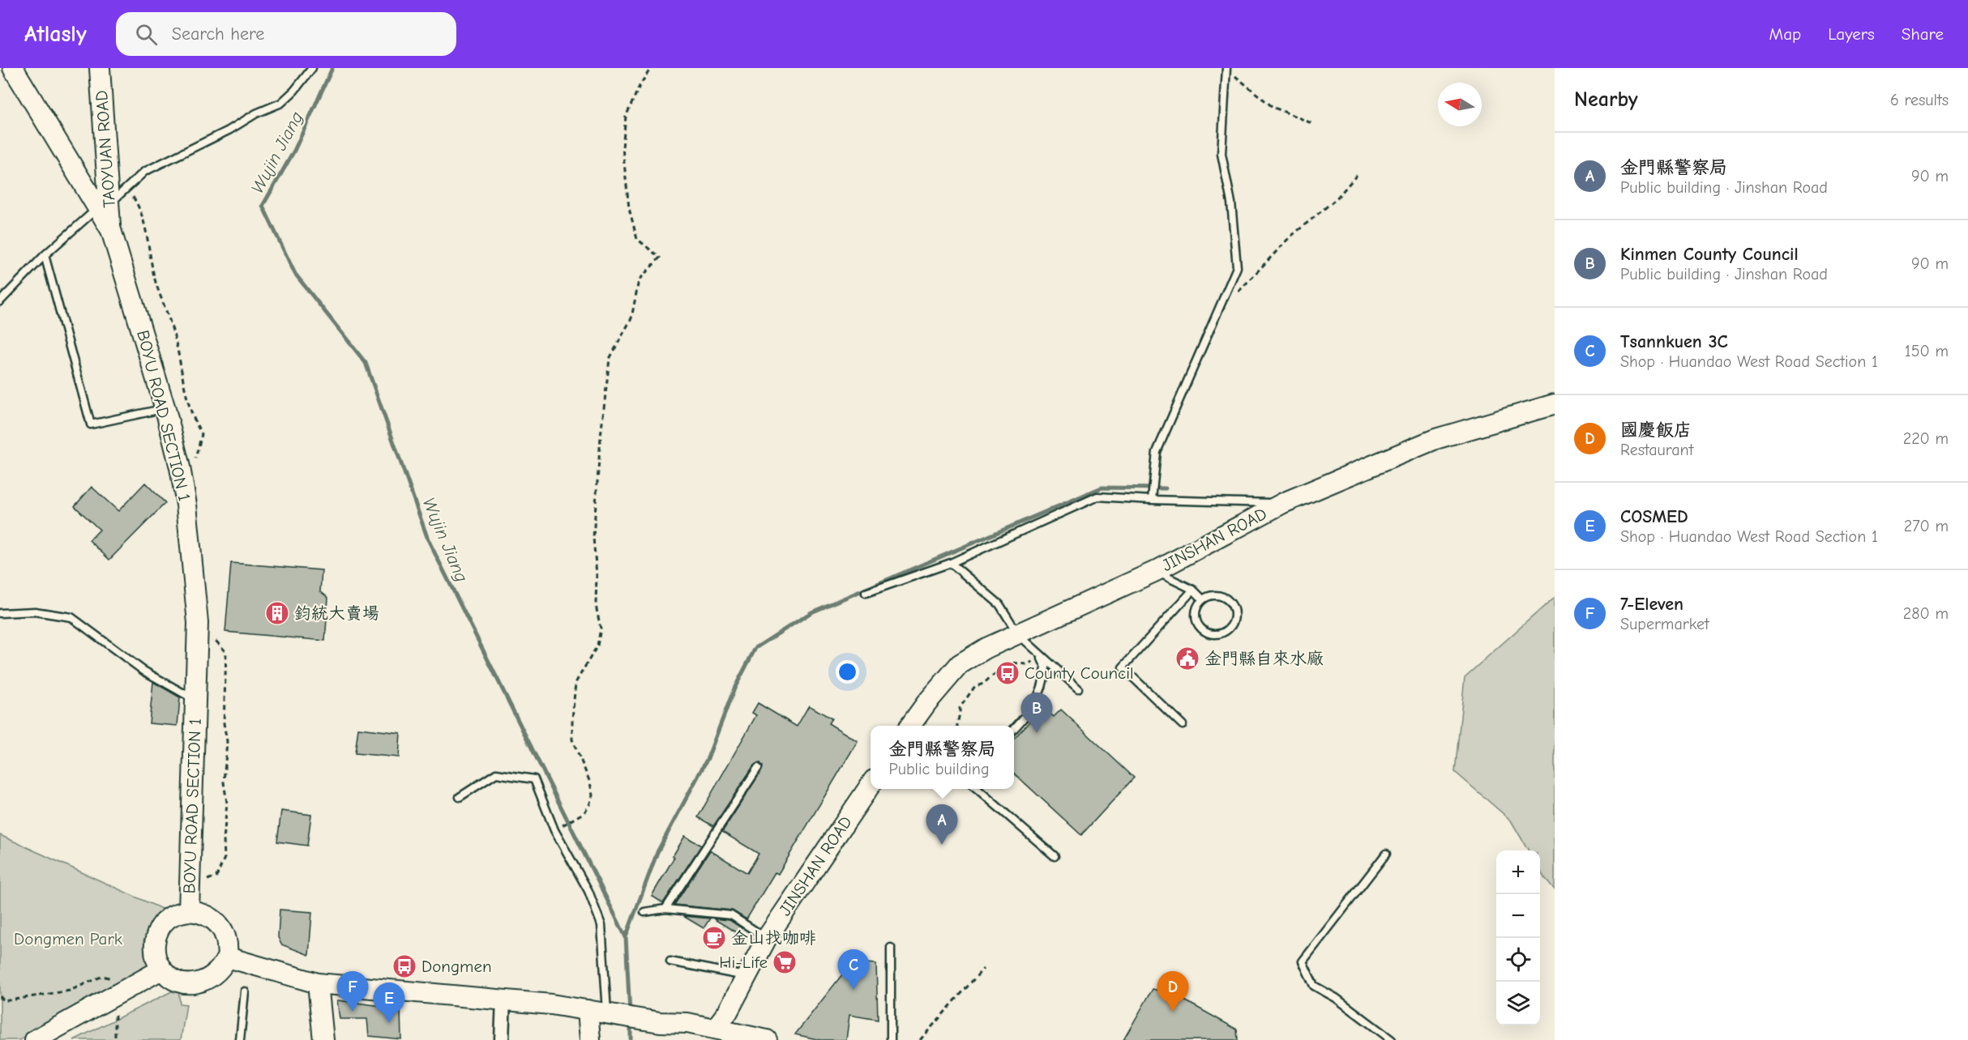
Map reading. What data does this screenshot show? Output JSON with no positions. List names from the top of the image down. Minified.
{"streets":{"main road":["TAOYUAN ROAD","BOYU ROAD SECTION 1","JINSHAN ROAD"]},"crossings":[["TAOYUAN ROAD","BOYU ROAD SECTION 1"]],"water":["Wujin Jiang"],"parks":["Dongmen Park"],"places":{"building":["鈞統大賣場"],"public building":["金門縣自來水廠"],"bus stop":["County Council","Dongmen"],"cafe":["金山找咖啡"],"supermarket":["Hi-Life"]},"north":"left","page":{"header":"Atlasly","search":"Search here","nav":["Map","Layers","Share"],"heading":["Nearby","6 results"],"list":[{"mark":"A","name":"金門縣警察局","note":"Public building · Jinshan Road","value":"90 m"},{"mark":"B","name":"Kinmen County Council","note":"Public building · Jinshan Road","value":"90 m"},{"mark":"C","name":"Tsannkuen 3C","note":"Shop · Huandao West Road Section 1","value":"150 m"},{"mark":"D","name":"國慶飯店","note":"Restaurant","value":"220 m"},{"mark":"E","name":"COSMED","note":"Shop · Huandao West Road Section 1","value":"270 m"},{"mark":"F","name":"7-Eleven","note":"Supermarket","value":"280 m"}],"pins":["B","A","C","D","F","E"],"popup":["金門縣警察局","Public building"],"map_buttons":["+","−"]}}
